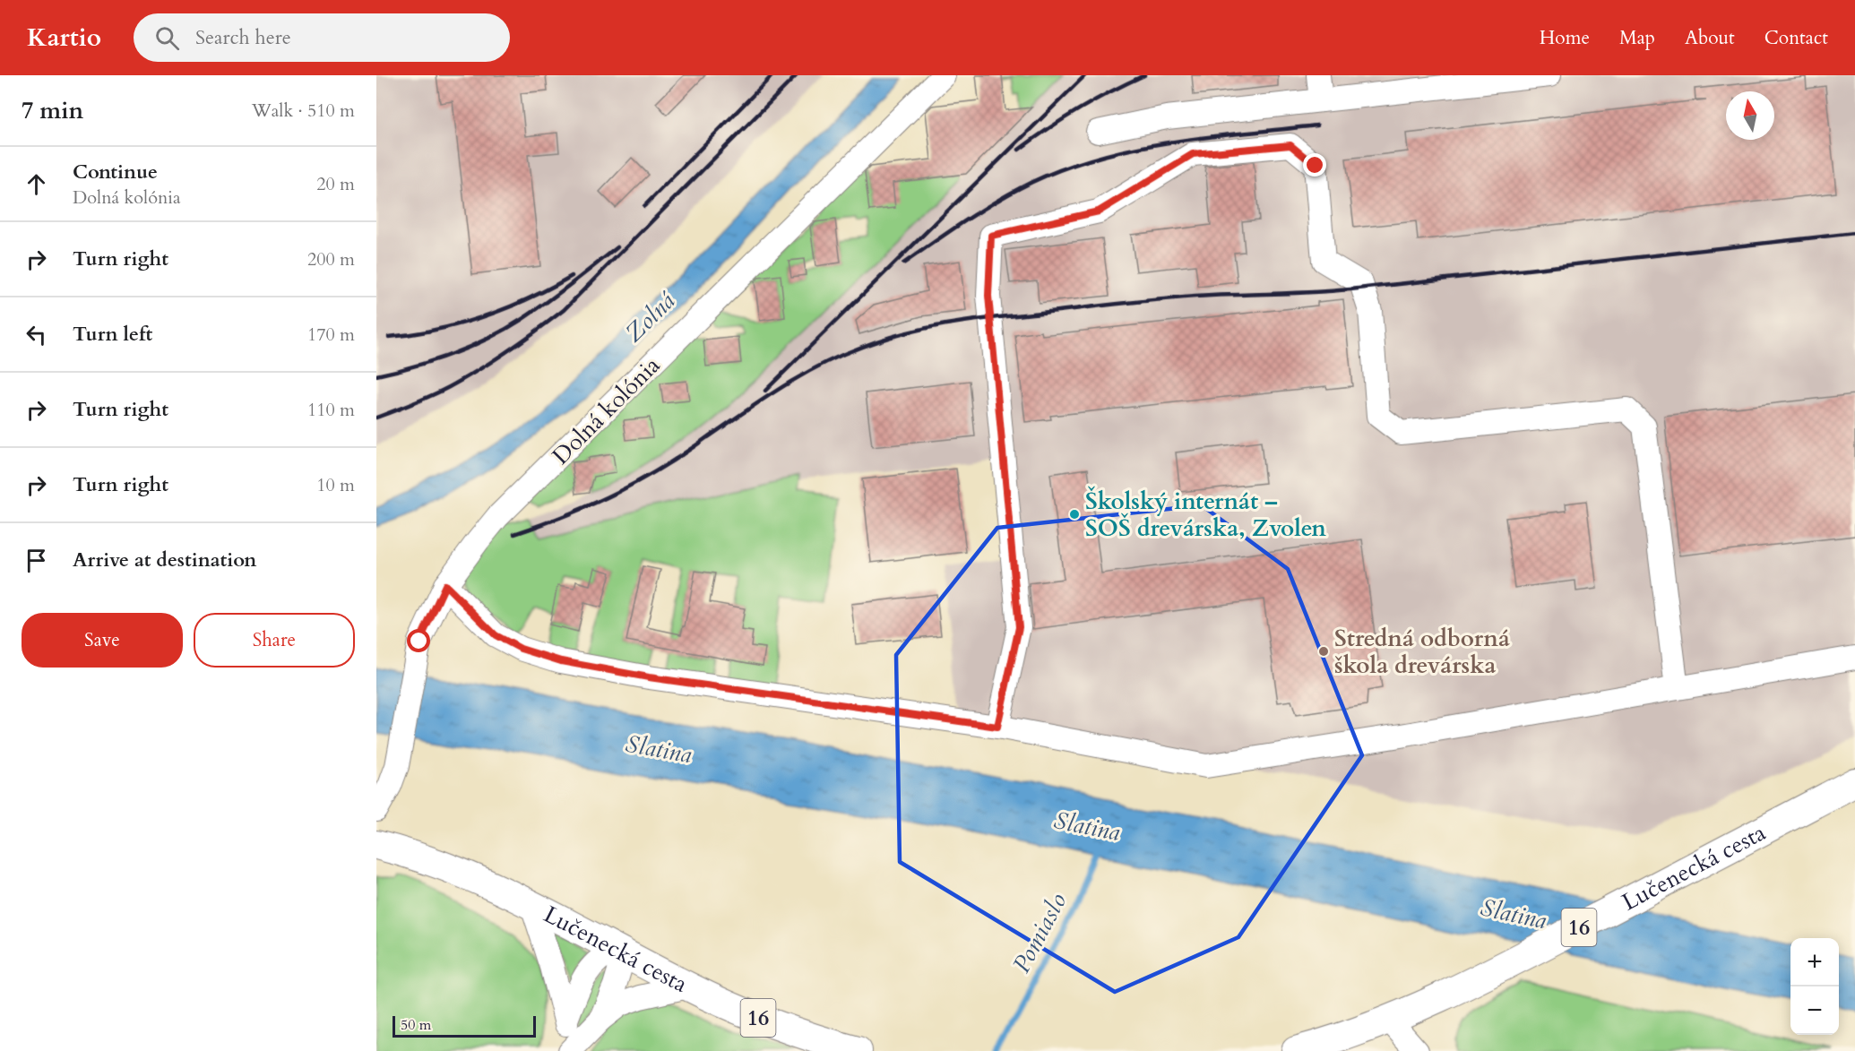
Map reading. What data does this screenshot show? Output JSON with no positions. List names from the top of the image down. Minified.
{"streets":{"main road":["Lučenecká cesta","16"],"street":["Dolná kolónia"]},"water":["Zolná","Slatina","Pomiaslo"],"places":["Školský internát – SOŠ drevárska, Zvolen","Stredná odborná škola drevárska"],"scale_bar":"50 m","north":"top","page":{"header":"Kartio","search":"Search here","nav":["Home","Map","About","Contact"],"heading":["7 min","Walk · 510 m"],"list":[["Continue","Dolná kolónia","20 m"],["Turn right","200 m"],["Turn left","170 m"],["Turn right","110 m"],["Turn right","10 m"],"Arrive at destination"],"buttons":["Save","Share"],"map_buttons":["+","−"],"scale":"50 m"}}
